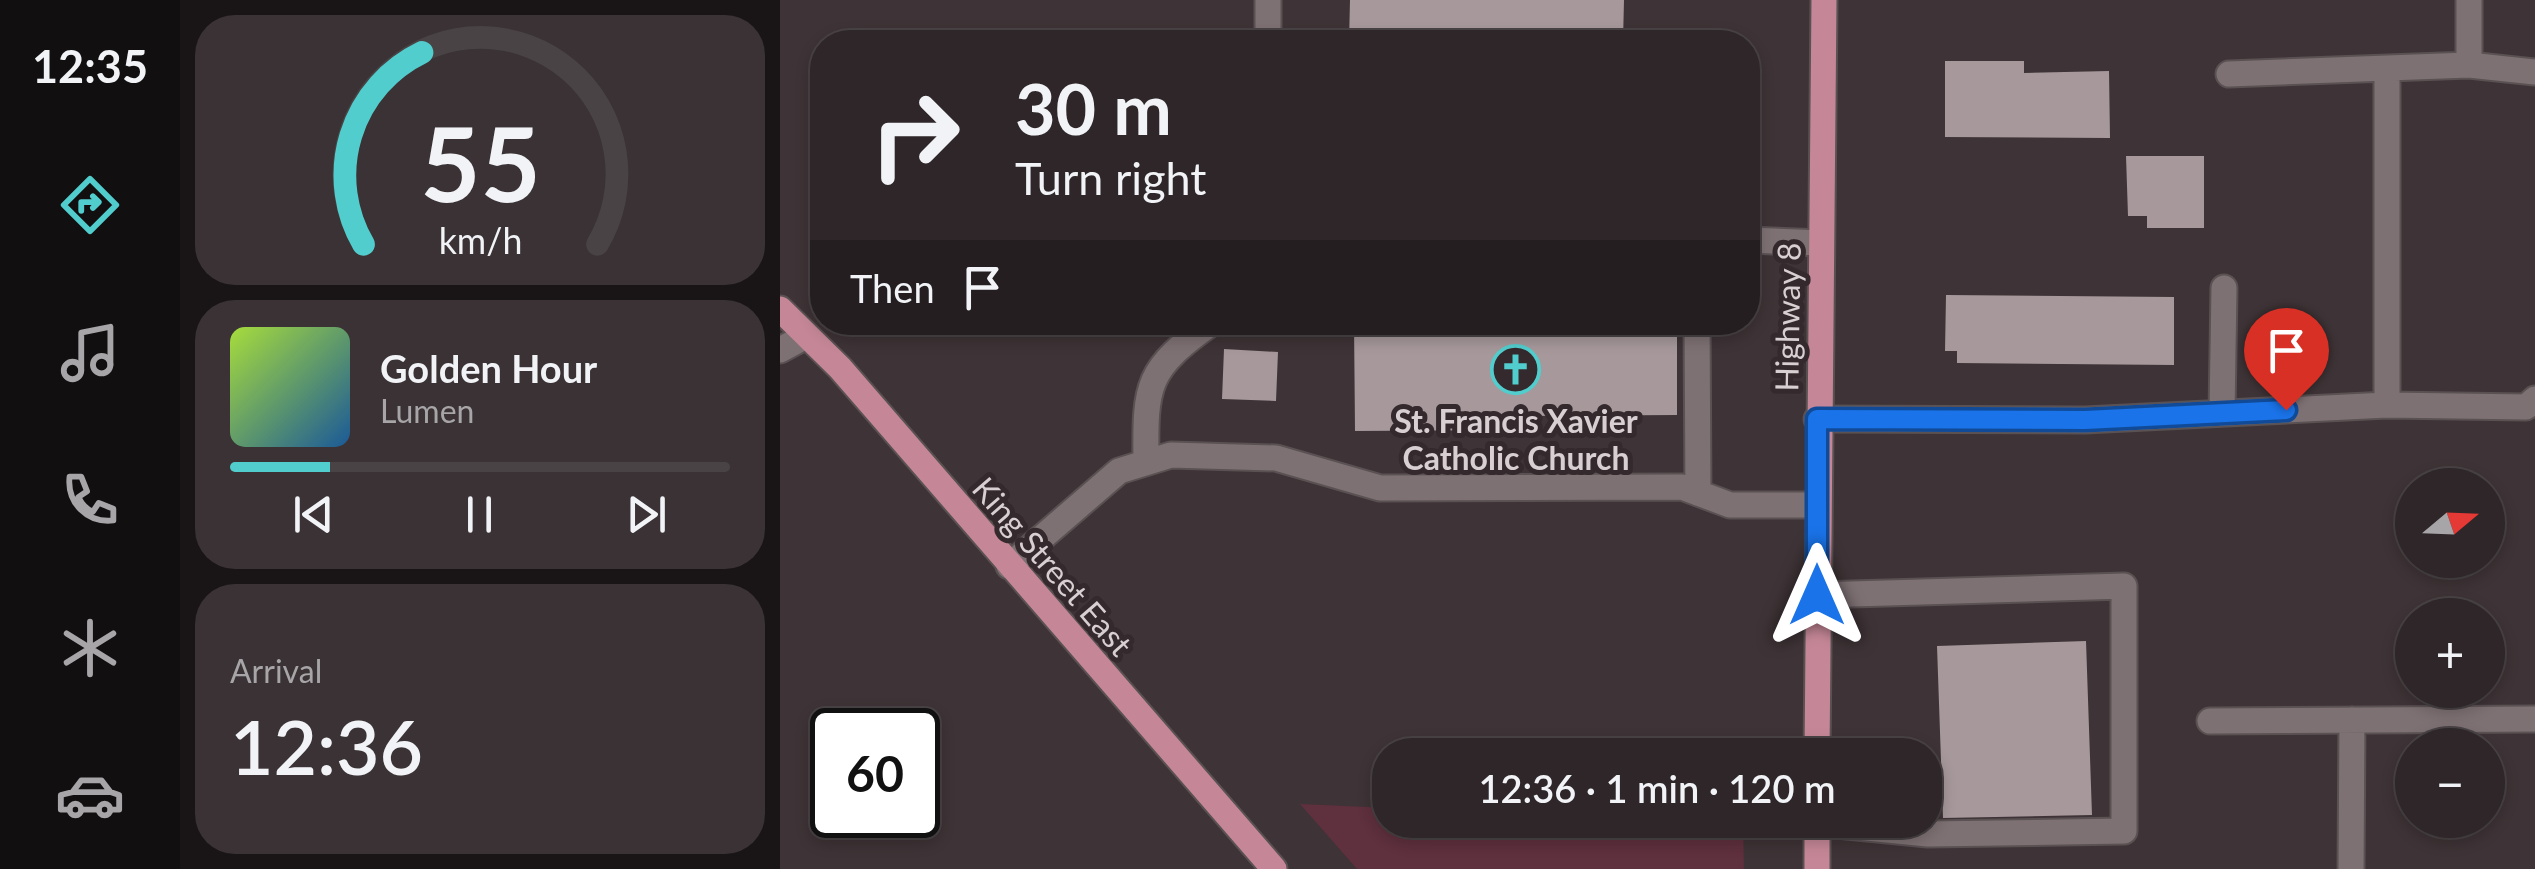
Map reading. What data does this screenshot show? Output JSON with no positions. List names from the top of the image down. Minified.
{"streets":{"main road":["Highway 8","King Street East"]},"places":{"church":["St. Francis Xavier Catholic Church"]},"north":"right","page":{"tabs":"12:35","turn":["30 m","Turn right"],"then":"Then","song":["Golden Hour","Lumen"],"map_buttons":["+","−"],"tile":["Arrival","12:36"],"limit":"60","trip":"12:36 · 1 min · 120 m","gauge":["55","km/h"]}}
